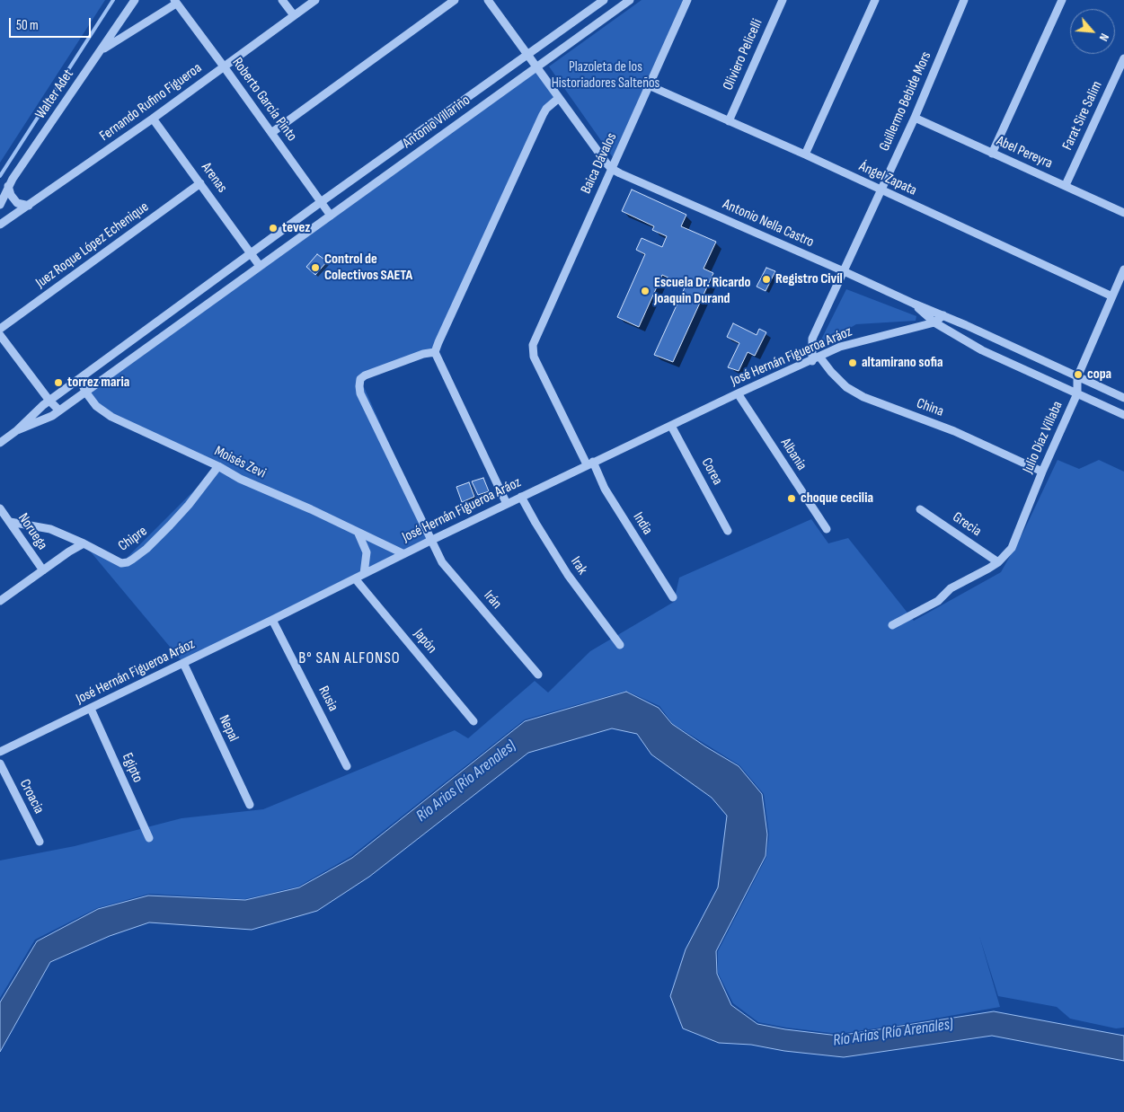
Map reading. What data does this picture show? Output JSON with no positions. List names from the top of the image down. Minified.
{"streets":{"street":["Oliviero Pelicelli","Walter Adet","Roberto García Pinto","Guillermo Bebide Mors","Fernando Rufino Figueroa","Farat Sire Salim","Antonio Villariño","Abel Pereyra","Baica Dávalos","Arenas","Ángel Zapata","Antonio Nella Castro","Juez Roque López Echenique","José Hernán Figueroa Aráoz","China","Julio Díaz Villaba","Albania","Moisés Zevi","Corea","India","Grecia","Noruega","Chipre","Irak","Irán","Japón","Rusia","Nepal","Egipto","Croacia"]},"crossings":[["Oliviero Pelicelli","Ángel Zapata"],["Roberto García Pinto","Fernando Rufino Figueroa"],["Roberto García Pinto","Antonio Villariño"],["Guillermo Bebide Mors","Abel Pereyra"],["Guillermo Bebide Mors","Ángel Zapata"],["Guillermo Bebide Mors","Antonio Nella Castro"],["Guillermo Bebide Mors","José Hernán Figueroa Aráoz"],["Fernando Rufino Figueroa","Arenas"],["Farat Sire Salim","Abel Pereyra"],["Antonio Villariño","Arenas"],["Antonio Villariño","Moisés Zevi"],["Baica Dávalos","Ángel Zapata"],["Baica Dávalos","Antonio Nella Castro"],["Baica Dávalos","India"],["Arenas","Juez Roque López Echenique"],["Ángel Zapata","Julio Díaz Villaba"],["Antonio Nella Castro","José Hernán Figueroa Aráoz"],["Antonio Nella Castro","Julio Díaz Villaba"],["José Hernán Figueroa Aráoz","China"],["José Hernán Figueroa Aráoz","Albania"],["José Hernán Figueroa Aráoz","Moisés Zevi"],["José Hernán Figueroa Aráoz","Corea"],["José Hernán Figueroa Aráoz","India"],["José Hernán Figueroa Aráoz","Irak"],["José Hernán Figueroa Aráoz","Irán"],["José Hernán Figueroa Aráoz","Japón"],["José Hernán Figueroa Aráoz","Rusia"],["José Hernán Figueroa Aráoz","Nepal"],["José Hernán Figueroa Aráoz","Egipto"],["China","Julio Díaz Villaba"],["Julio Díaz Villaba","Grecia"],["Moisés Zevi","Chipre"]],"districts":["B° SAN ALFONSO"],"water":["Río Arias (Río Arenales)"],"parks":["Plazoleta de los Historiadores Salteños"],"places":["tevez","Control de Colectivos SAETA","Registro Civíl","Escuela Dr. Ricardo Joaquin Durand","altamirano sofia","copa","torrez maria","choque cecilia"],"scale_bar":"50 m","north":"bottom right"}
